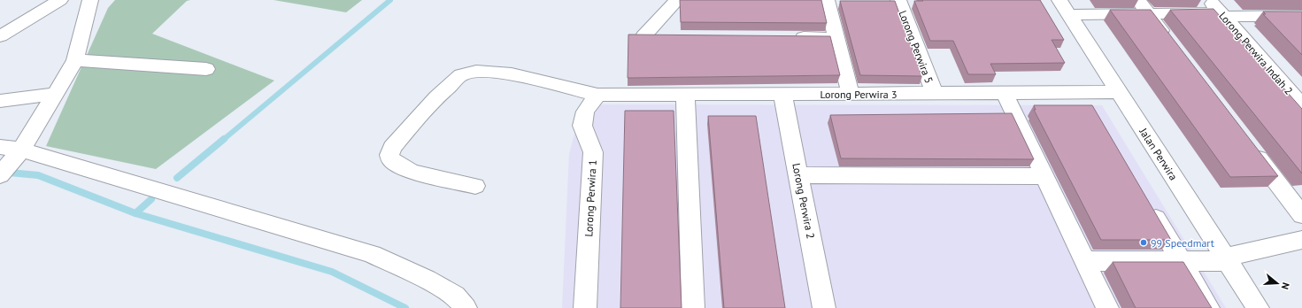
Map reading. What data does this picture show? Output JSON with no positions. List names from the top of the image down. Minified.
{"streets":{"street":["Lorong Perwira 5","Lorong Perwira Indah 2","Lorong Perwira 3","Jalan Perwira","Lorong Perwira 1","Lorong Perwira 2"]},"crossings":[["Lorong Perwira 5","Lorong Perwira 3"],["Lorong Perwira 3","Jalan Perwira"],["Lorong Perwira 3","Lorong Perwira 1"],["Lorong Perwira 3","Lorong Perwira 2"]],"places":["99 Speedmart"],"north":"right"}
